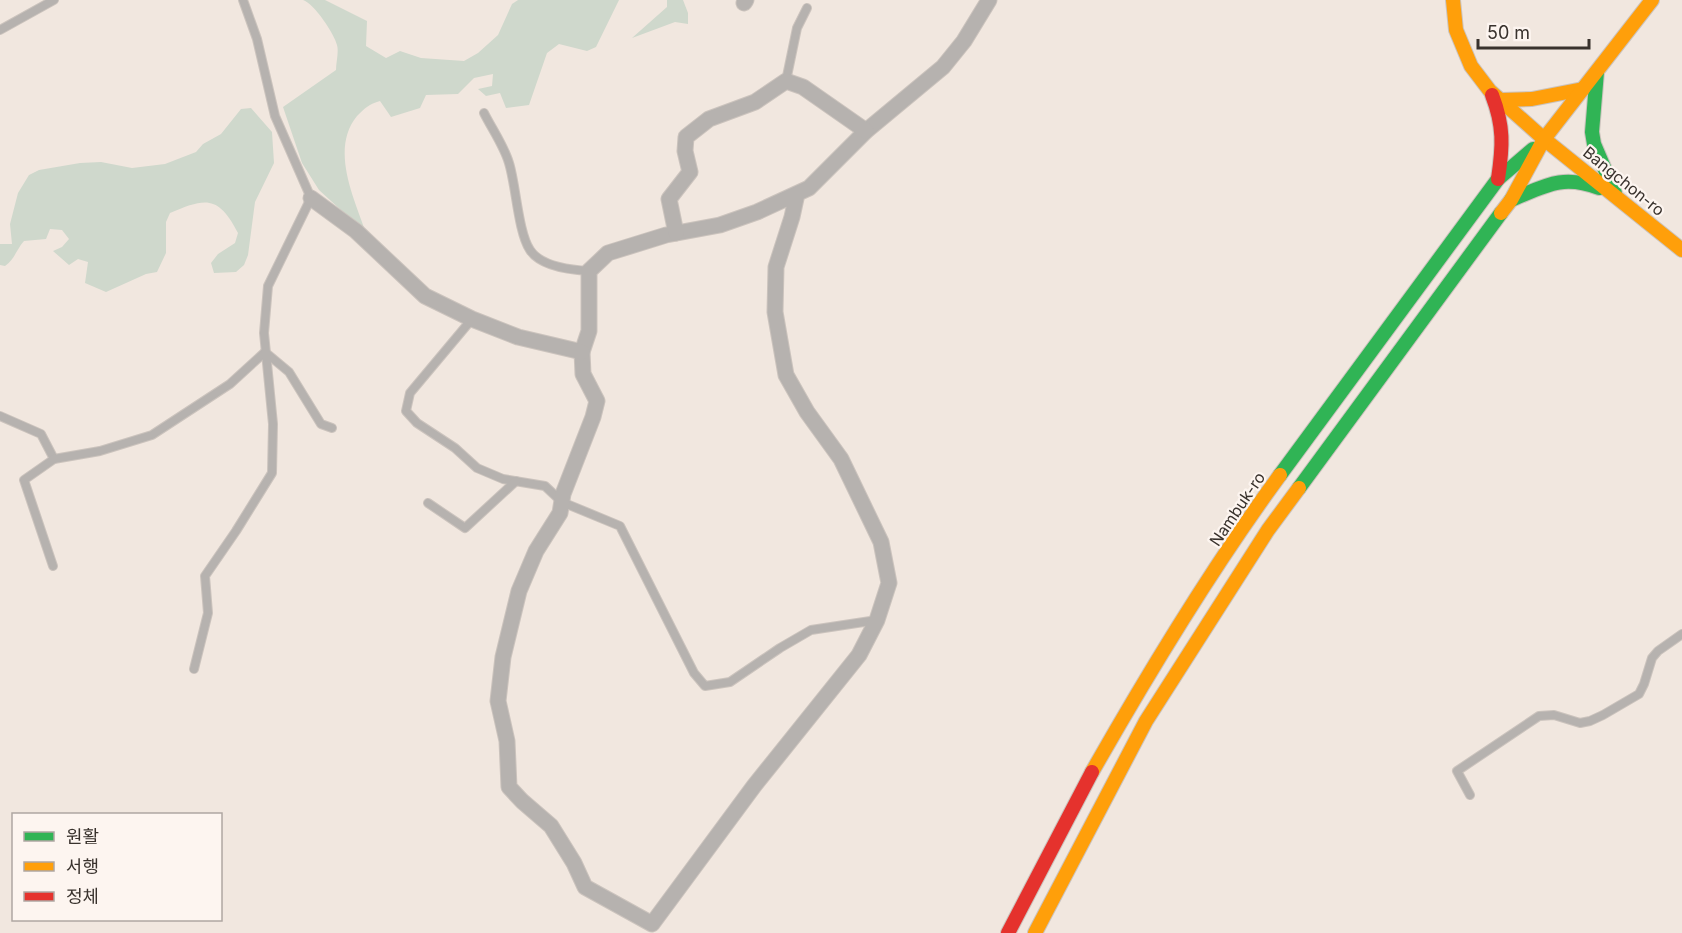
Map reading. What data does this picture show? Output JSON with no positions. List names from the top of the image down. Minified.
{"streets":{"main road":["Bangchon-ro","Nambuk-ro"]},"crossings":[["Bangchon-ro","Nambuk-ro"]],"legend":["원활","서행","정체"],"scale_bar":"50 m"}
